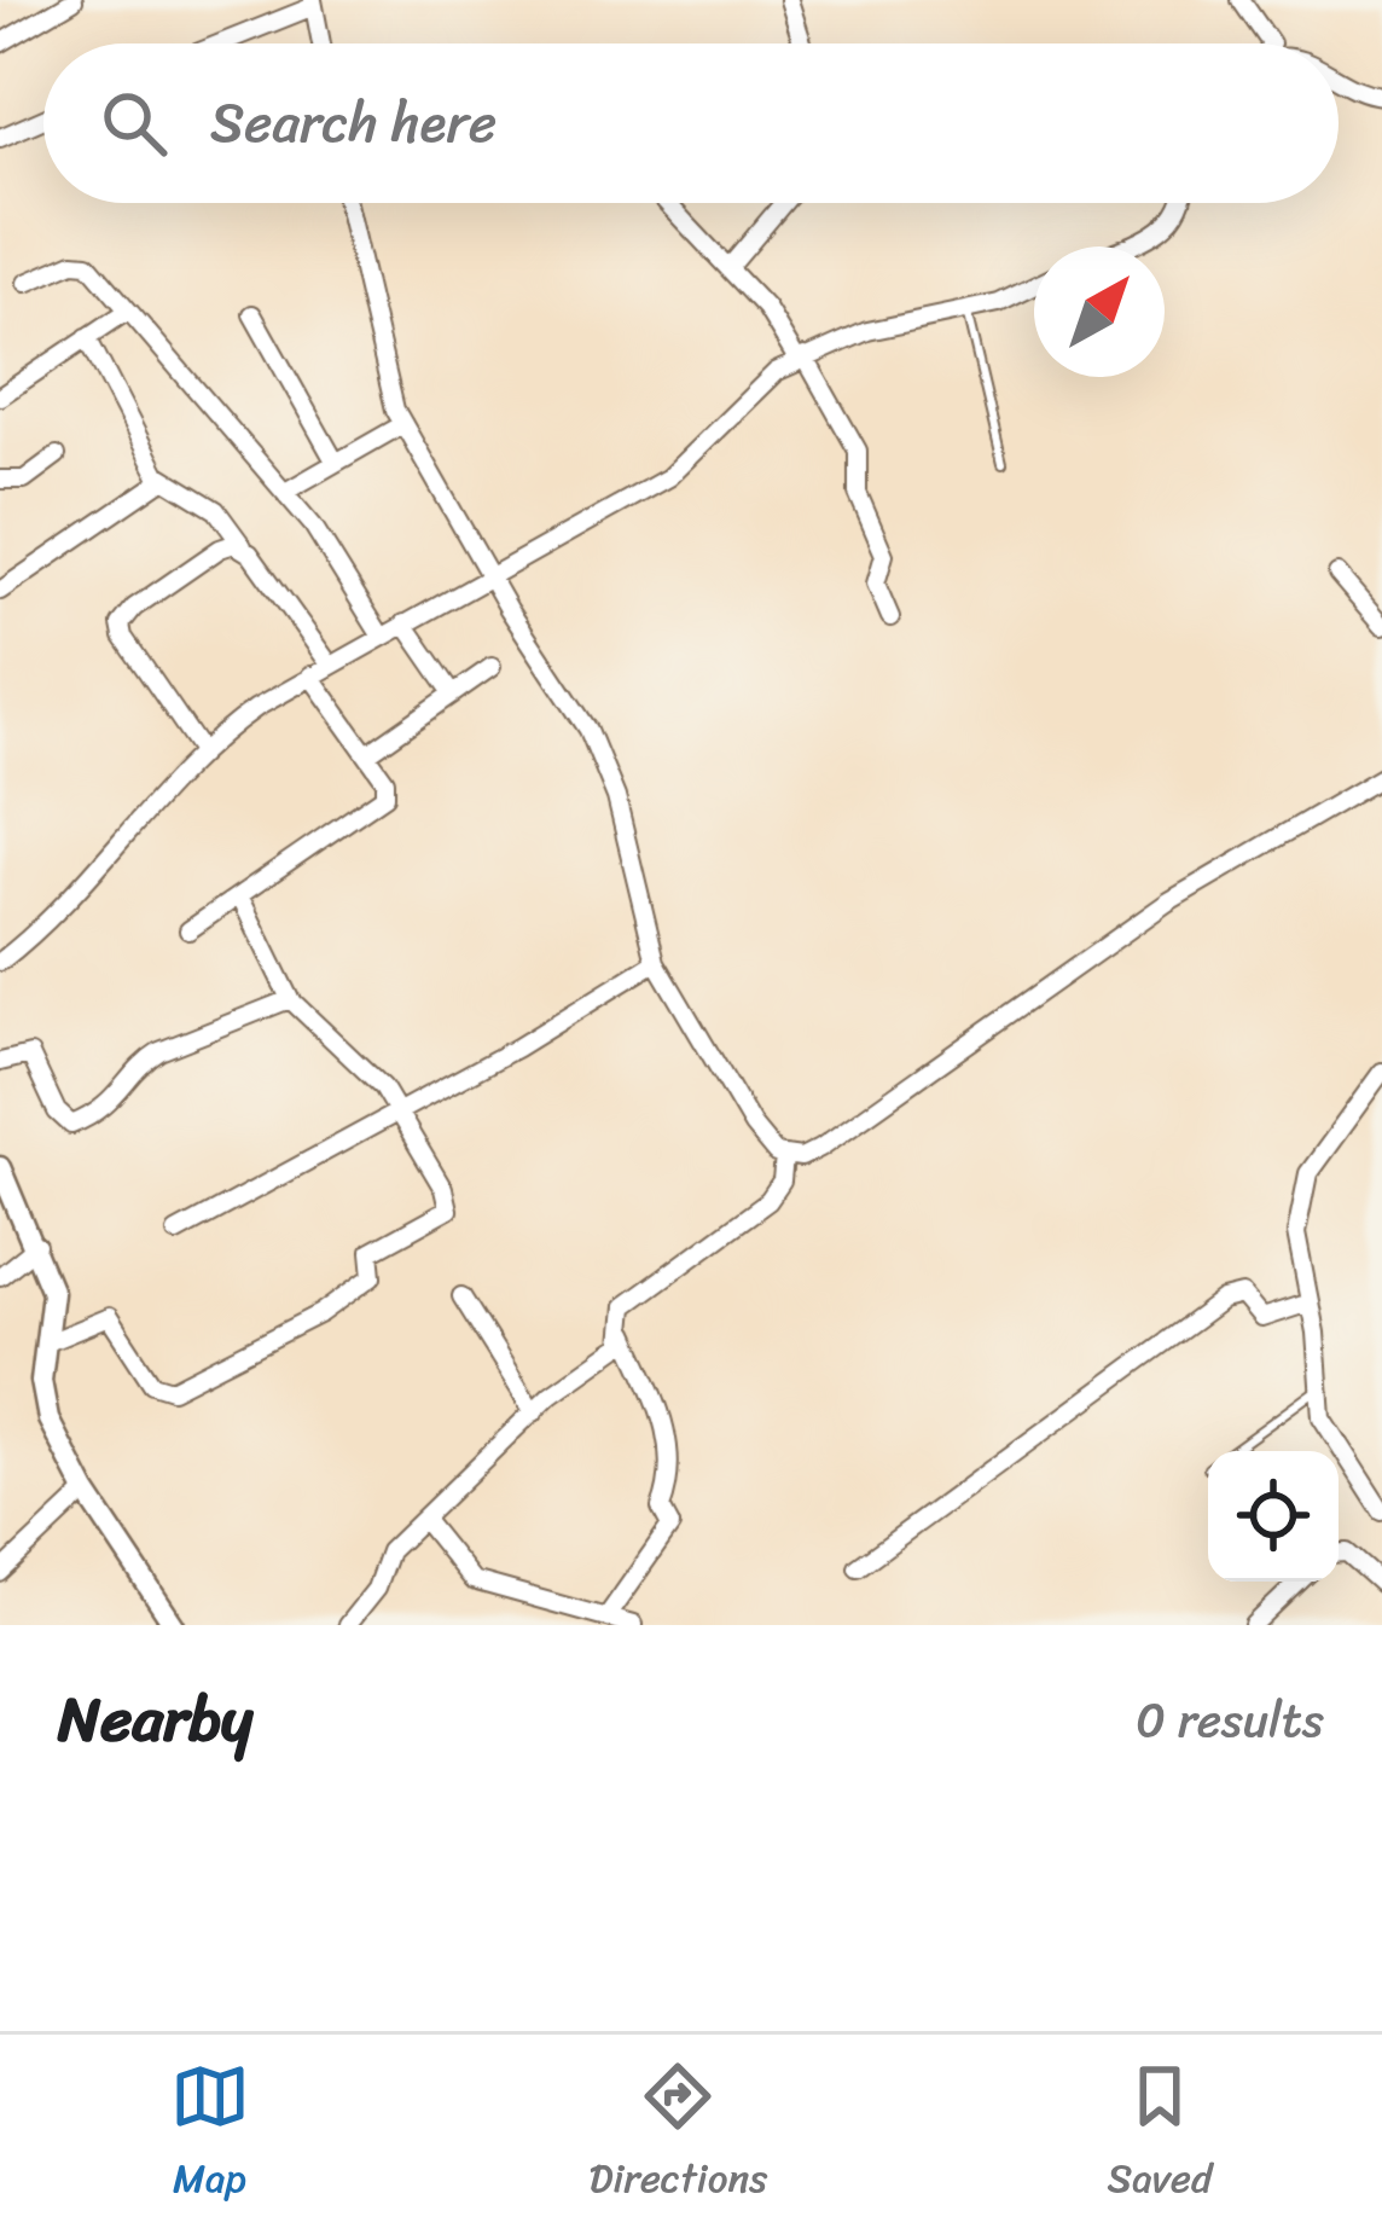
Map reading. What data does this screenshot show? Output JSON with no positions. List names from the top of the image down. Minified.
{"north":"top right","page":{"search":"Search here","heading":["Nearby","0 results"],"nav":["Map","Directions","Saved"]}}
